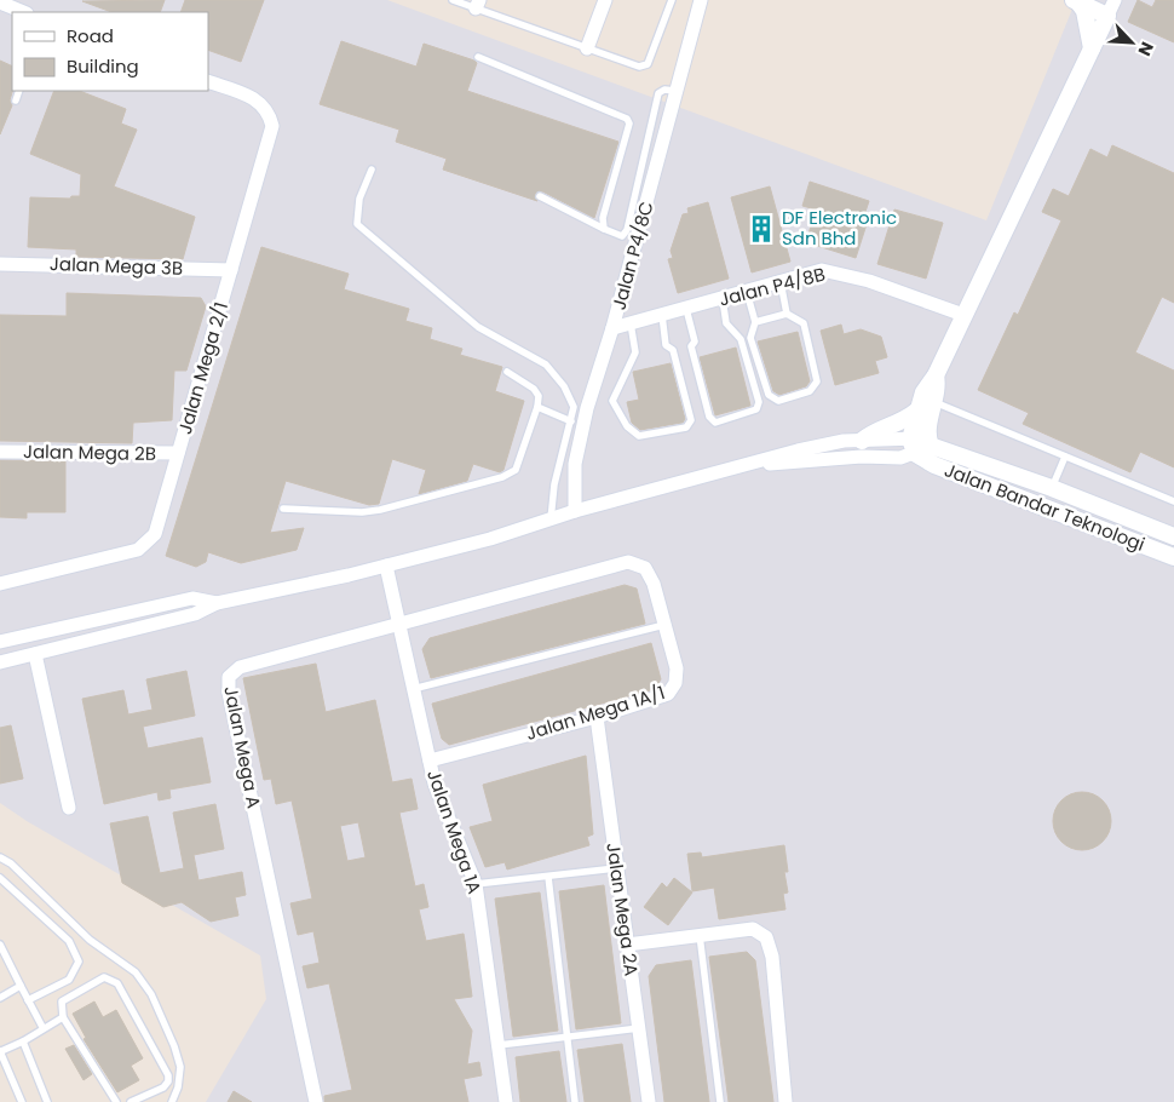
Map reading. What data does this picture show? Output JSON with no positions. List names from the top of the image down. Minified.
{"streets":{"street":["Jalan P4/8C","Jalan Mega 3B","Jalan P4/8B","Jalan Mega 2/1","Jalan Mega 2B","Jalan Bandar Teknologi","Jalan Mega 1A/1","Jalan Mega A","Jalan Mega 1A","Jalan Mega 2A"]},"crossings":[["Jalan P4/8C","Jalan P4/8B"],["Jalan Mega 3B","Jalan Mega 2/1"],["Jalan Mega 2/1","Jalan Mega 2B"],["Jalan Mega 1A/1","Jalan Mega A"],["Jalan Mega 1A/1","Jalan Mega 1A"],["Jalan Mega 1A/1","Jalan Mega 2A"],["Jalan Mega A","Jalan Mega 1A"]],"places":{"building":["DF Electronic Sdn Bhd"]},"legend":["Road","Building"],"north":"bottom right"}
